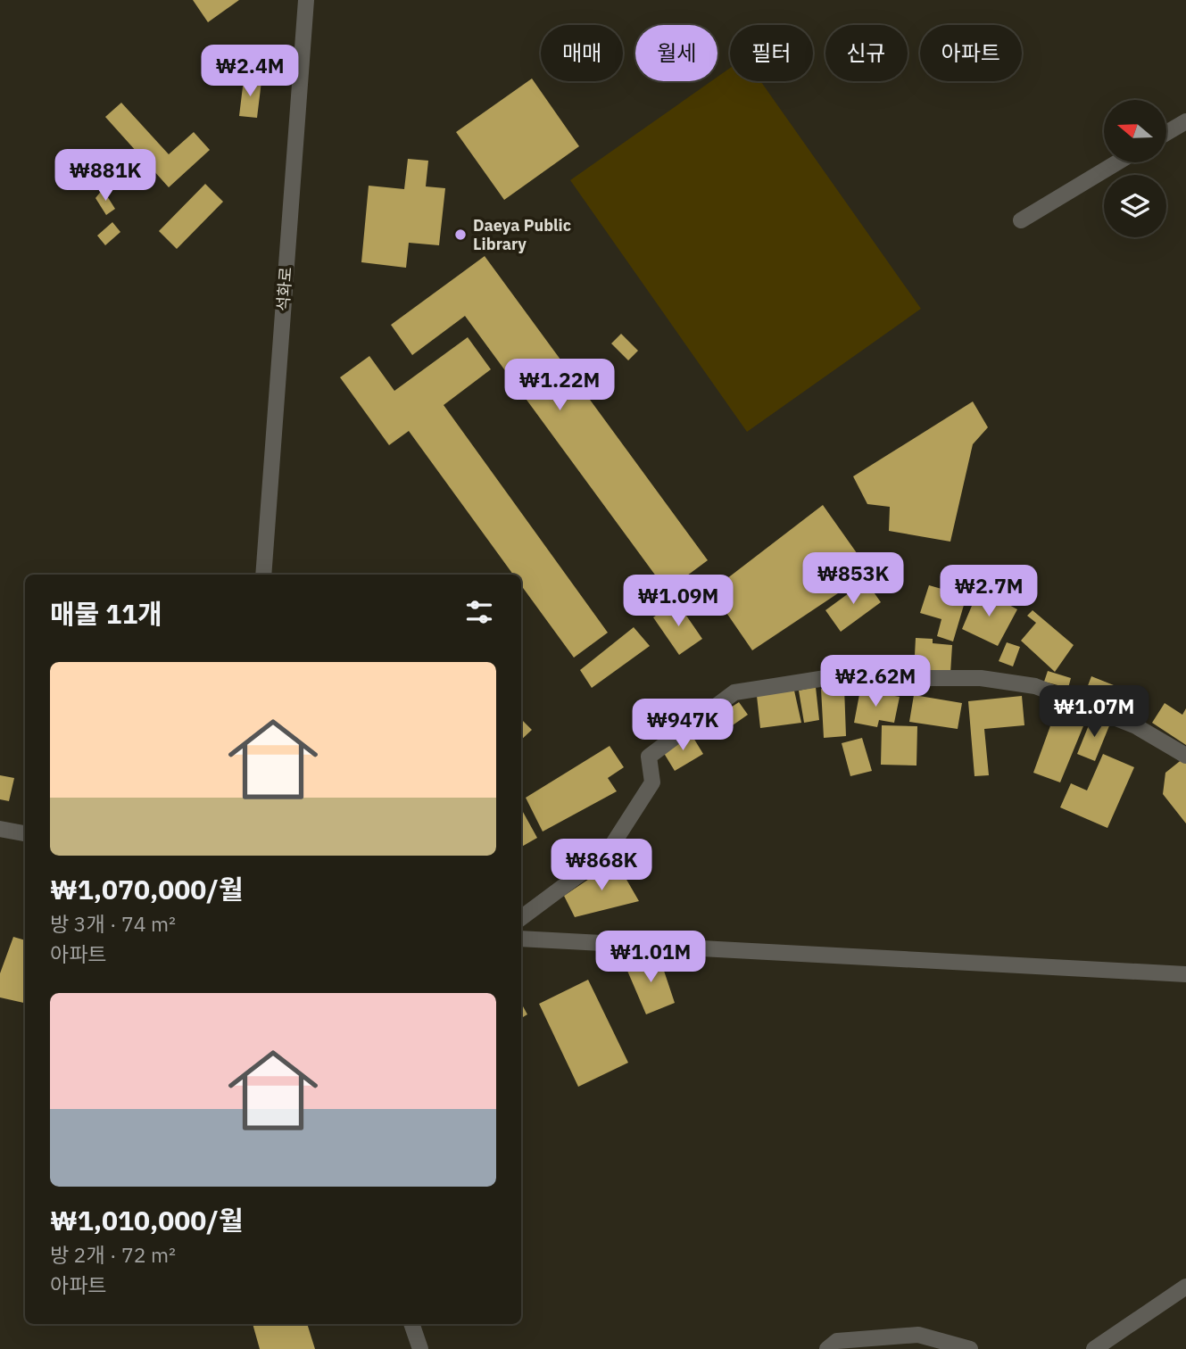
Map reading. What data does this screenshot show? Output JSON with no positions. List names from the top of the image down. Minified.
{"streets":{"street":["석화로"]},"places":["Daeya Public Library"],"north":"left","page":{"chip":["매매","월세","필터","신규","아파트"],"price":["₩2.4M","₩881K","₩1.22M","₩853K","₩2.7M","₩1.09M","₩2.62M","₩1.07M","₩947K","₩868K","₩1.01M"],"heading":"매물 11개","list":[{"name":"₩1,070,000/월","note":"방 3개 · 74 m² · 아파트"},{"name":"₩1,010,000/월","note":"방 2개 · 72 m² · 아파트"}]}}
